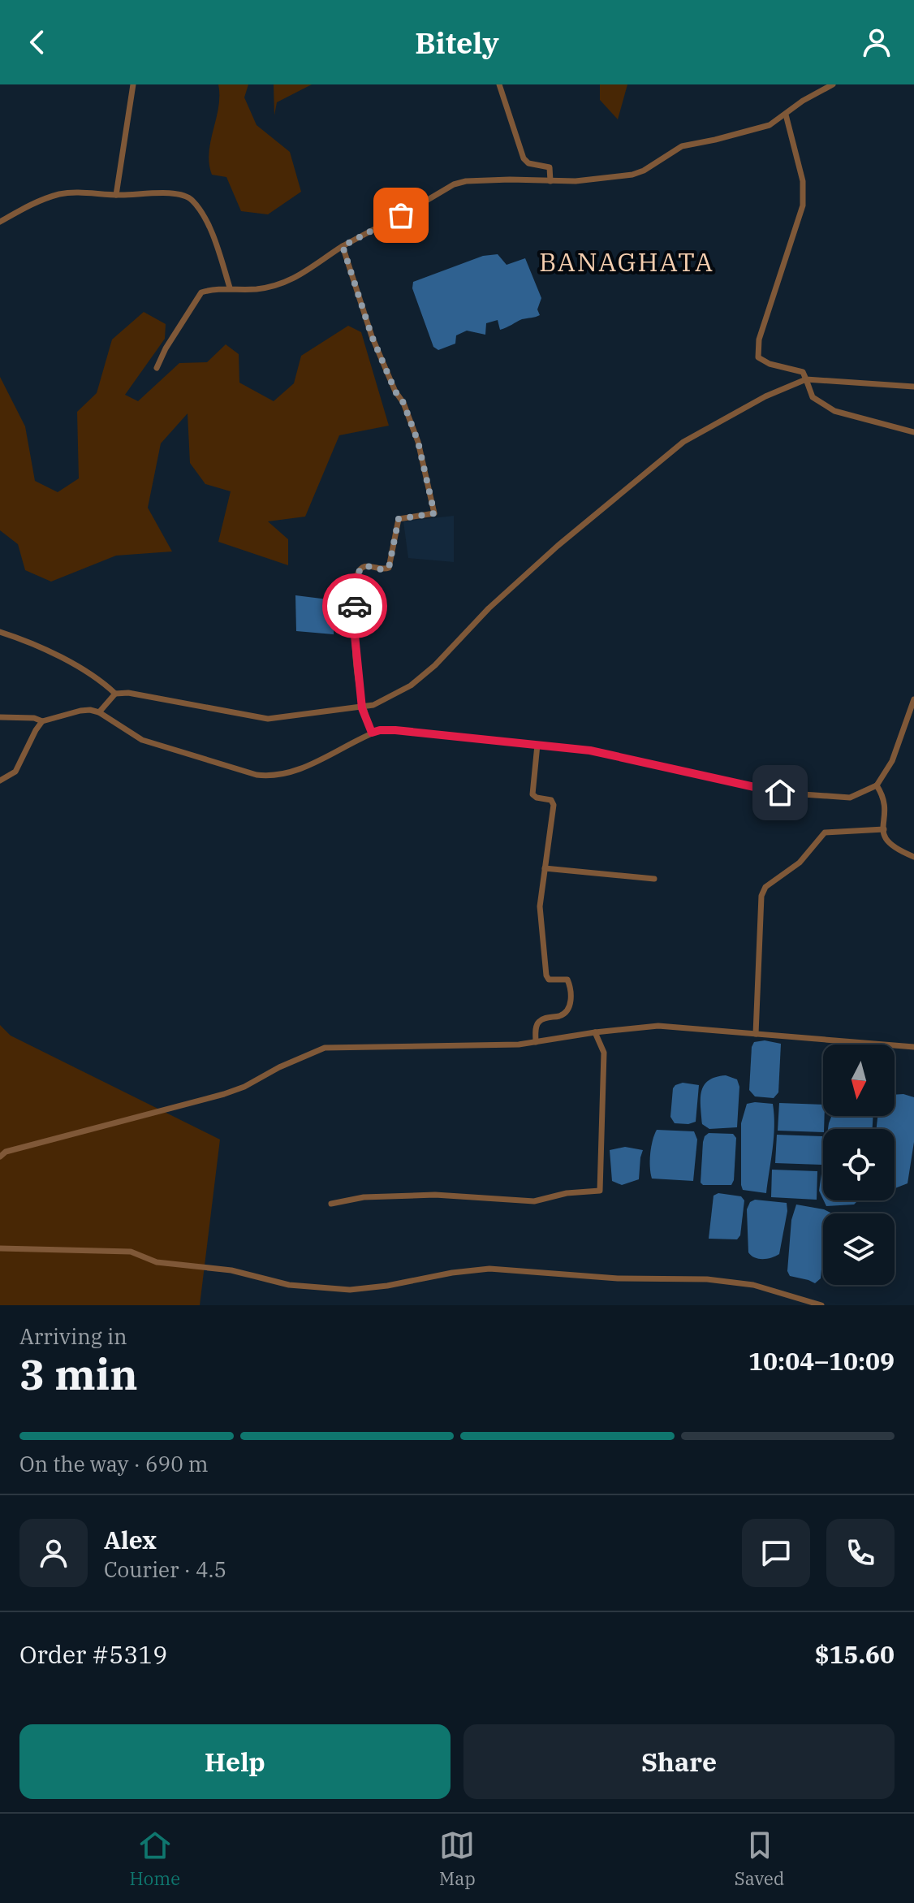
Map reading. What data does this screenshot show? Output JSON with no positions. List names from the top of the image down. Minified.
{"districts":["BANAGHATA"],"north":"bottom","page":{"header":"Bitely","heading":["3 min","Arriving in","10:04–10:09"],"panel":["Alex","Courier · 4.5","Order #5319","$15.60"],"bar":"On the way · 690 m","buttons":["Help","Share"],"tabs":["Home","Map","Saved"]}}
